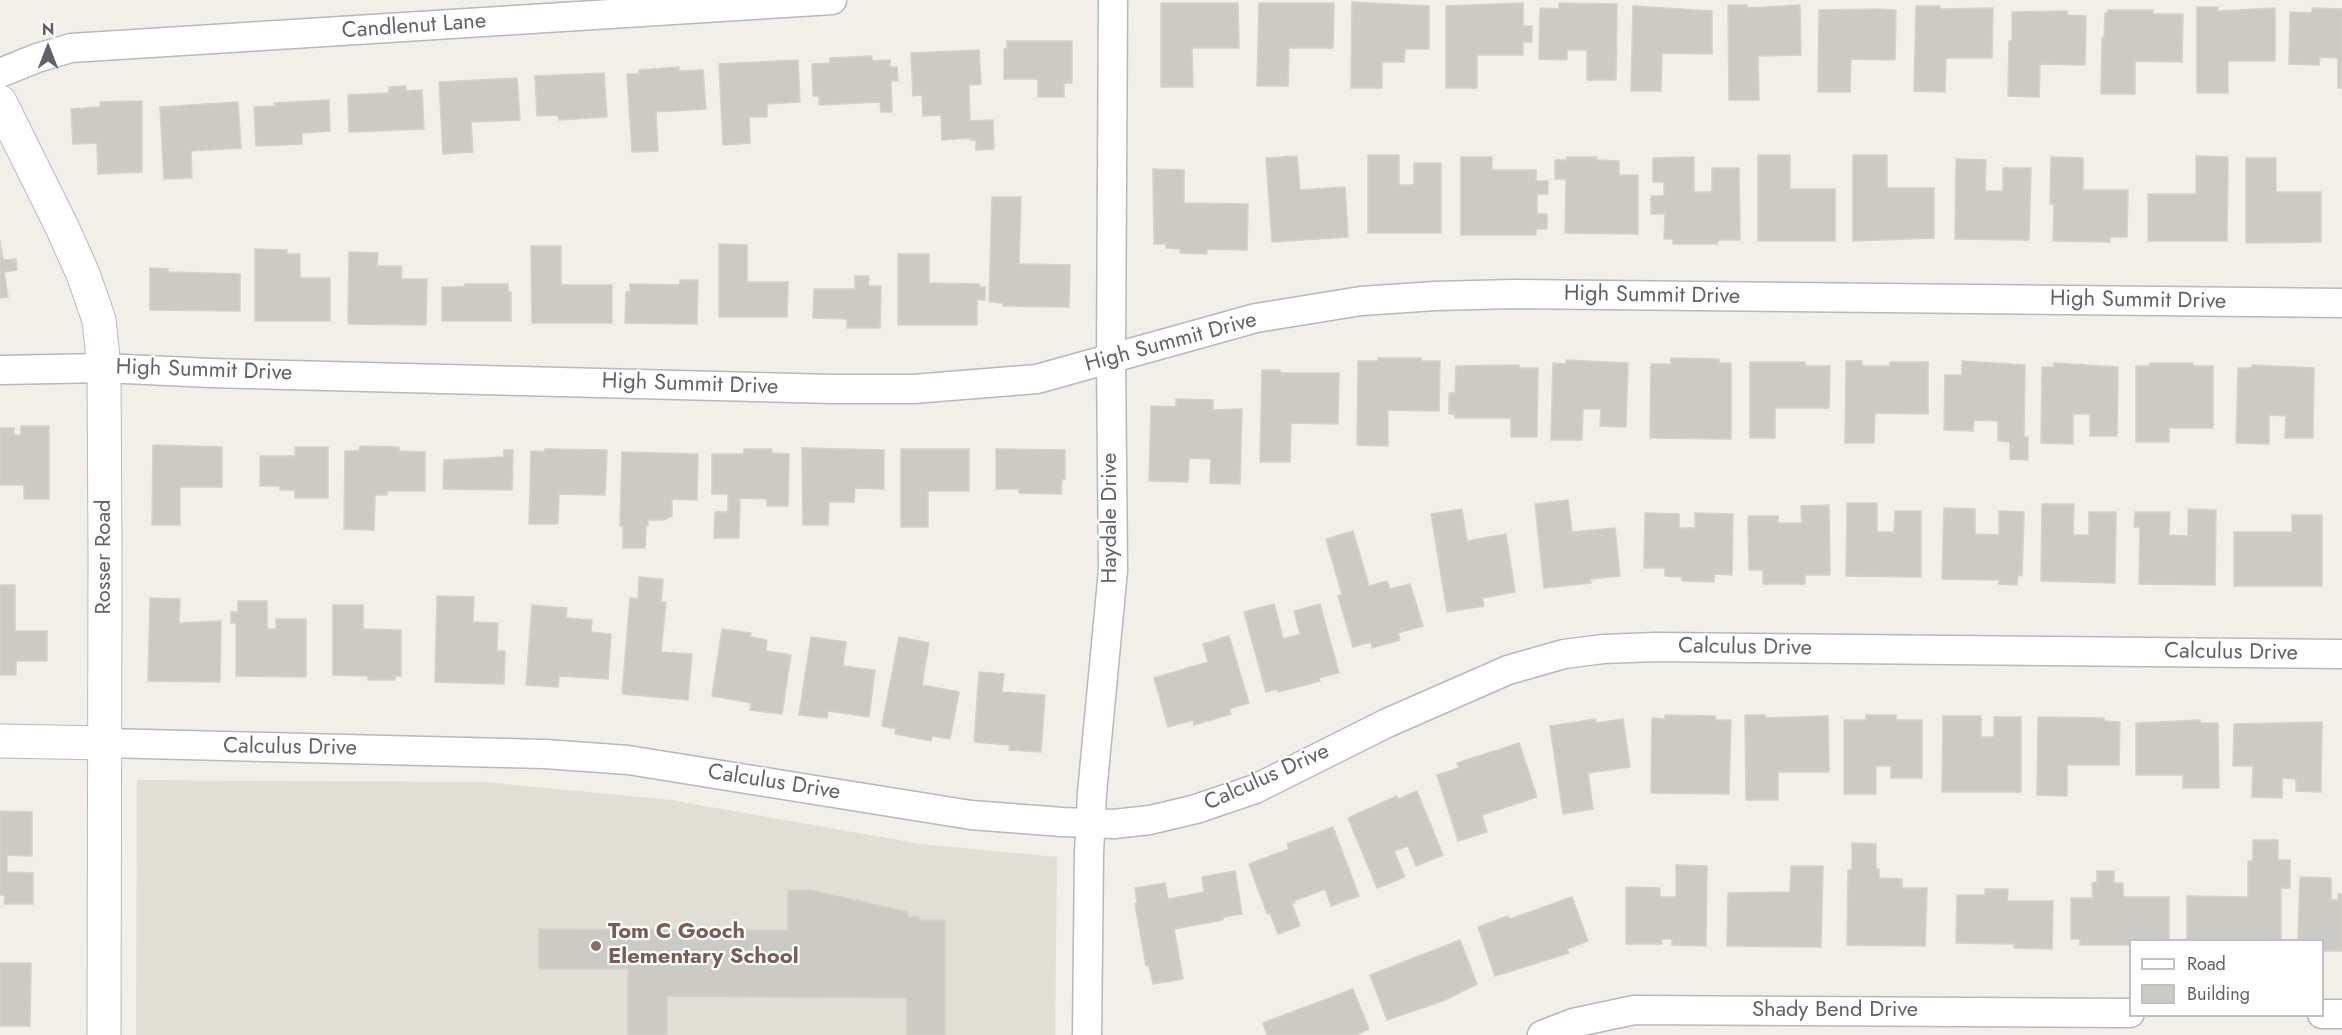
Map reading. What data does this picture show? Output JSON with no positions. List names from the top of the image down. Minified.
{"streets":{"street":["Candlenut Lane","High Summit Drive","Haydale Drive","Rosser Road","Calculus Drive","Shady Bend Drive"]},"crossings":[["High Summit Drive","Haydale Drive"],["High Summit Drive","Rosser Road"],["Haydale Drive","Calculus Drive"],["Rosser Road","Calculus Drive"]],"places":["Tom C Gooch Elementary School"],"legend":["Road","Building"],"north":"top"}
